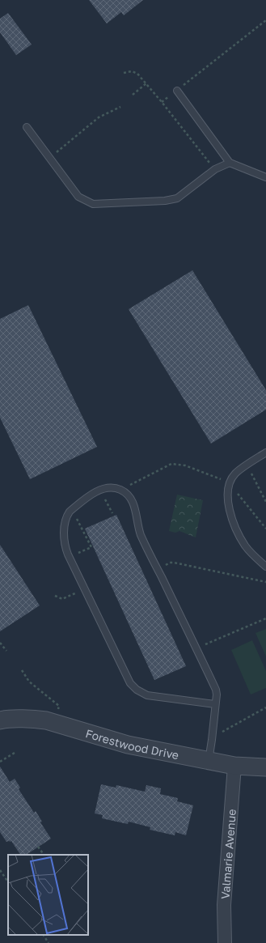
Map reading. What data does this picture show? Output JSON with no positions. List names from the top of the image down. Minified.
{"streets":{"street":["Forestwood Drive","Valmarie Avenue"]},"crossings":[["Forestwood Drive","Valmarie Avenue"]]}
